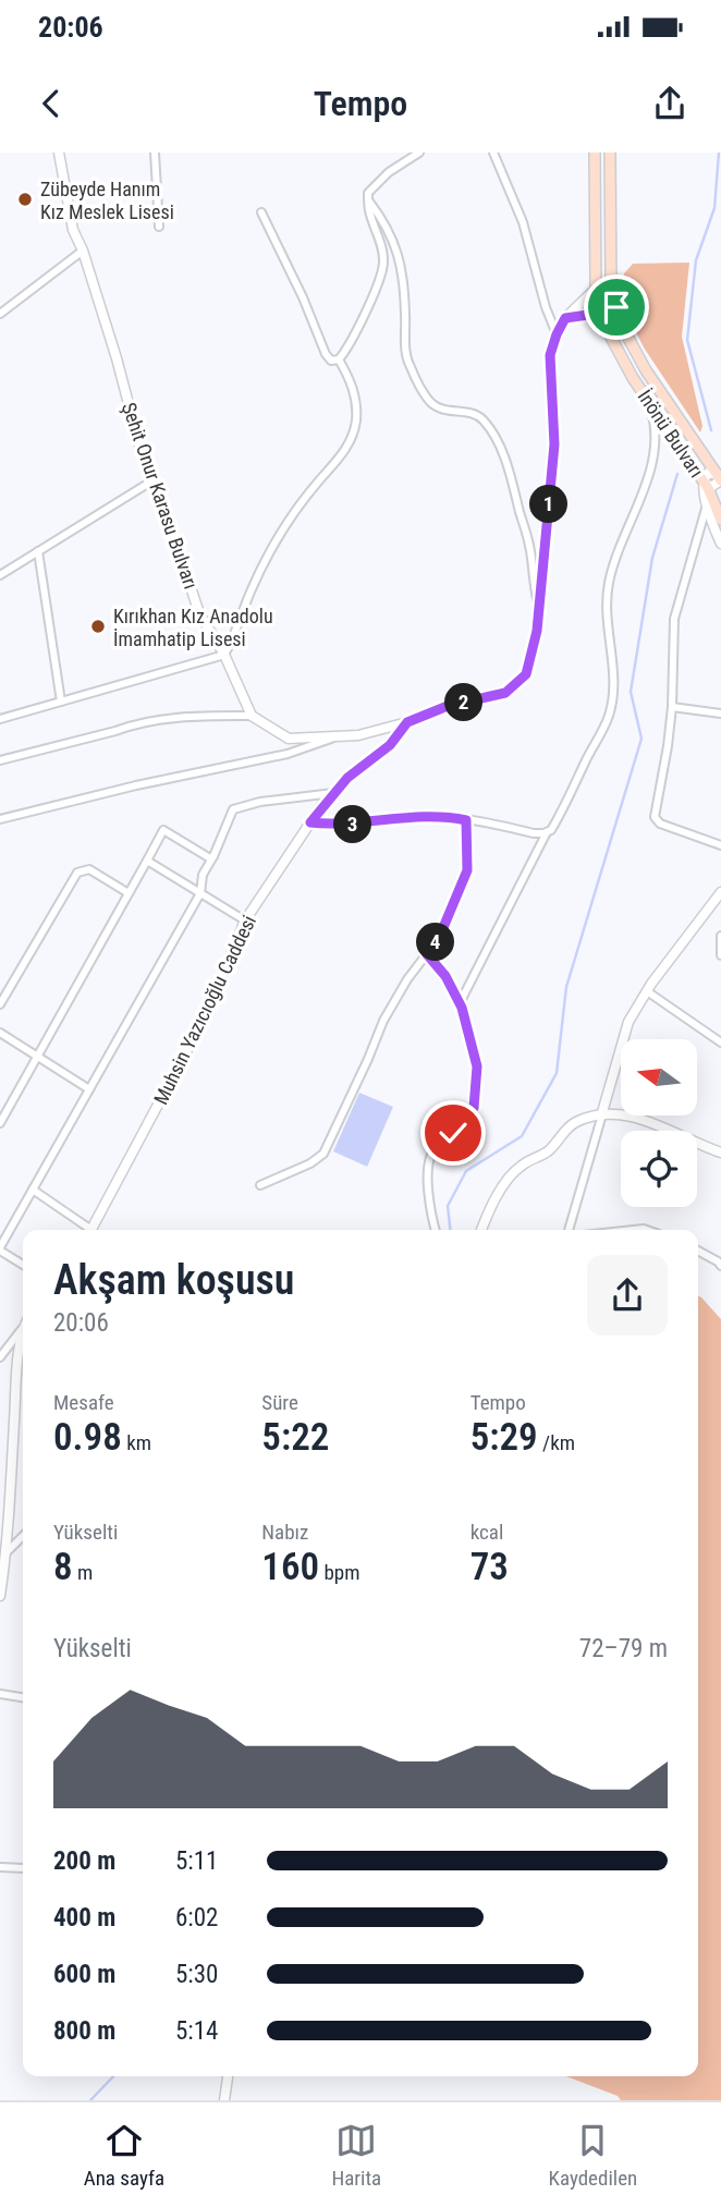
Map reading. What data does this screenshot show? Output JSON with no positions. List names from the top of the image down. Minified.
{"streets":{"main road":["İnönü Bulvarı"],"street":["Şehit Onur Karasu Bulvarı","Muhsin Yazıcıoğlu Caddesi"]},"crossings":[["İnönü Bulvarı","Muhsin Yazıcıoğlu Caddesi"]],"places":["Zübeyde Hanım Kız Meslek Lisesi","Kırıkhan Kız Anadolu İmamhatip Lisesi"],"north":"left","page":{"status":"20:06","header":"Tempo","pins":["1","2","3","4"],"heading":["Akşam koşusu","20:06"],"stats":[["Mesafe","0.98 km"],["Süre","5:22"],["Tempo","5:29 /km"],["Yükselti","8 m"],["Nabız","160 bpm"],["kcal","73"]],"chart":["Yükselti","72–79 m"],"list":[{"name":"200 m","note":"5:11"},{"name":"400 m","note":"6:02"},{"name":"600 m","note":"5:30"},{"name":"800 m","note":"5:14"}],"tabs":["Ana sayfa","Harita","Kaydedilen"]}}
